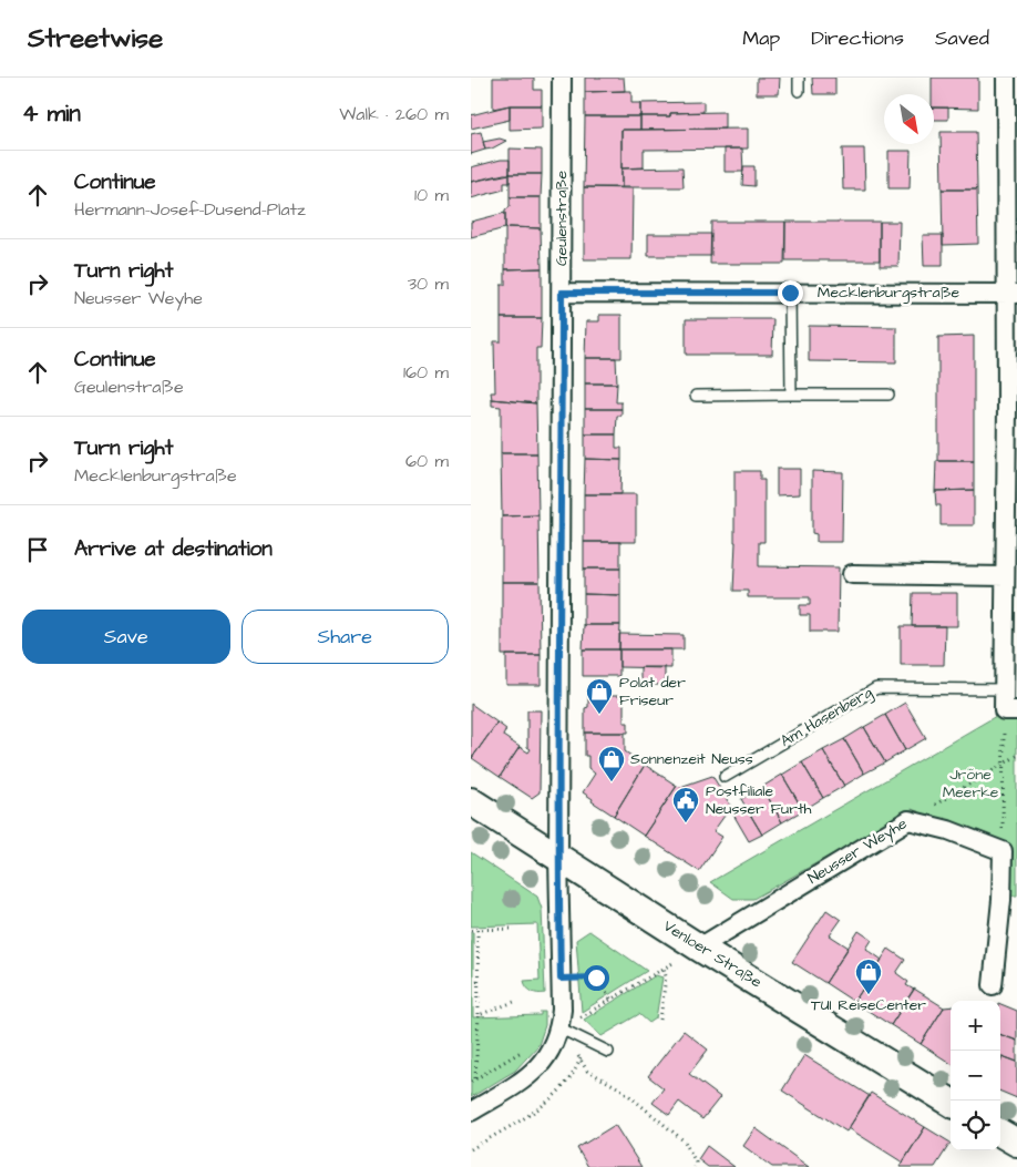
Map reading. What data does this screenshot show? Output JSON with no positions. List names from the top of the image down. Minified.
{"streets":{"main road":["Venloer Straße"],"street":["Geulenstraße","Mecklenburgstraße","Neusser Weyhe"],"lane":["Am Hasenberg"]},"crossings":[["Geulenstraße","Mecklenburgstraße"],["Geulenstraße","Venloer Straße"],["Neusser Weyhe","Venloer Straße"]],"parks":["Jröne Meerke"],"places":{"shop":["Polat der Friseur","Sonnenzeit Neuss","TUI ReiseCenter"],"public building":["Postfiliale Neusser Furth"]},"north":"bottom right","page":{"header":"Streetwise","nav":["Map","Directions","Saved"],"heading":["4 min","Walk · 260 m"],"list":[["Continue","Hermann-Josef-Dusend-Platz","10 m"],["Turn right","Neusser Weyhe","30 m"],["Continue","Geulenstraße","160 m"],["Turn right","Mecklenburgstraße","60 m"],"Arrive at destination"],"buttons":["Save","Share"],"map_buttons":["+","−"]}}
